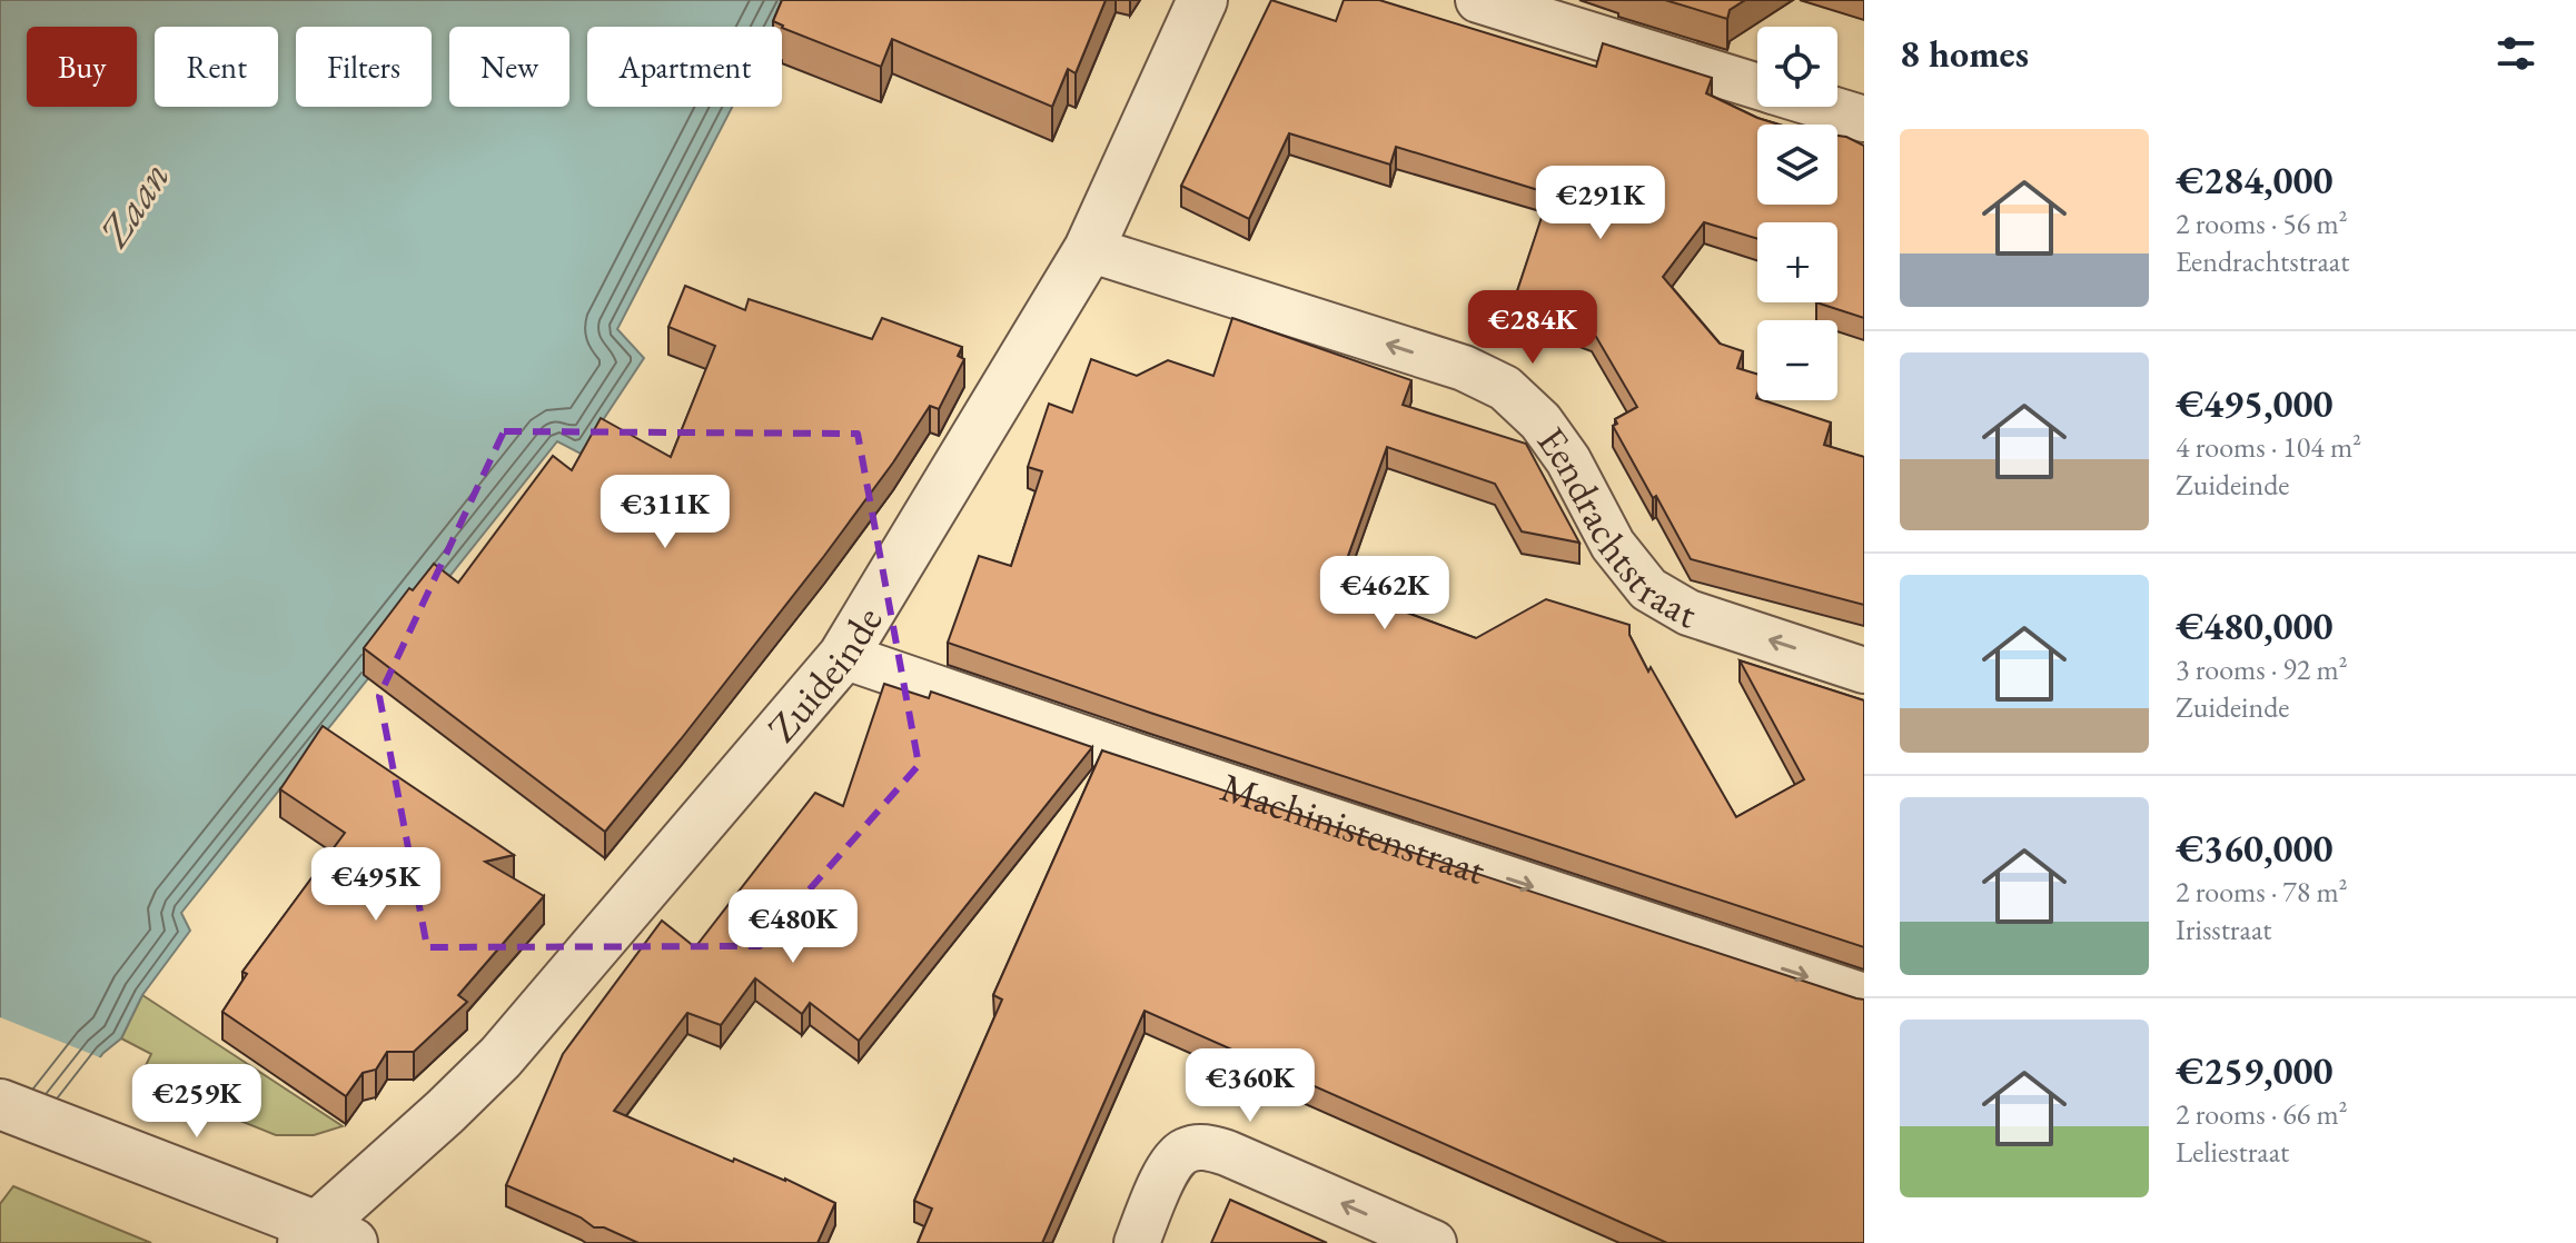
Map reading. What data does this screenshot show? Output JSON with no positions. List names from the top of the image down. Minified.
{"streets":{"street":["Eendrachtstraat","Zuideinde","Machinistenstraat"]},"crossings":[["Eendrachtstraat","Zuideinde"],["Zuideinde","Machinistenstraat"]],"one_way":["Machinistenstraat"],"water":["Zaan"],"page":{"heading":"8 homes","map_buttons":["+","−"],"chip":["Buy","Rent","Filters","New","Apartment"],"list":[{"name":"€284,000","note":"2 rooms · 56 m² · Eendrachtstraat"},{"name":"€495,000","note":"4 rooms · 104 m² · Zuideinde"},{"name":"€480,000","note":"3 rooms · 92 m² · Zuideinde"},{"name":"€360,000","note":"2 rooms · 78 m² · Irisstraat"},{"name":"€259,000","note":"2 rooms · 66 m² · Leliestraat"}],"price":["€291K","€284K","€311K","€462K","€495K","€480K","€360K","€259K"]}}
